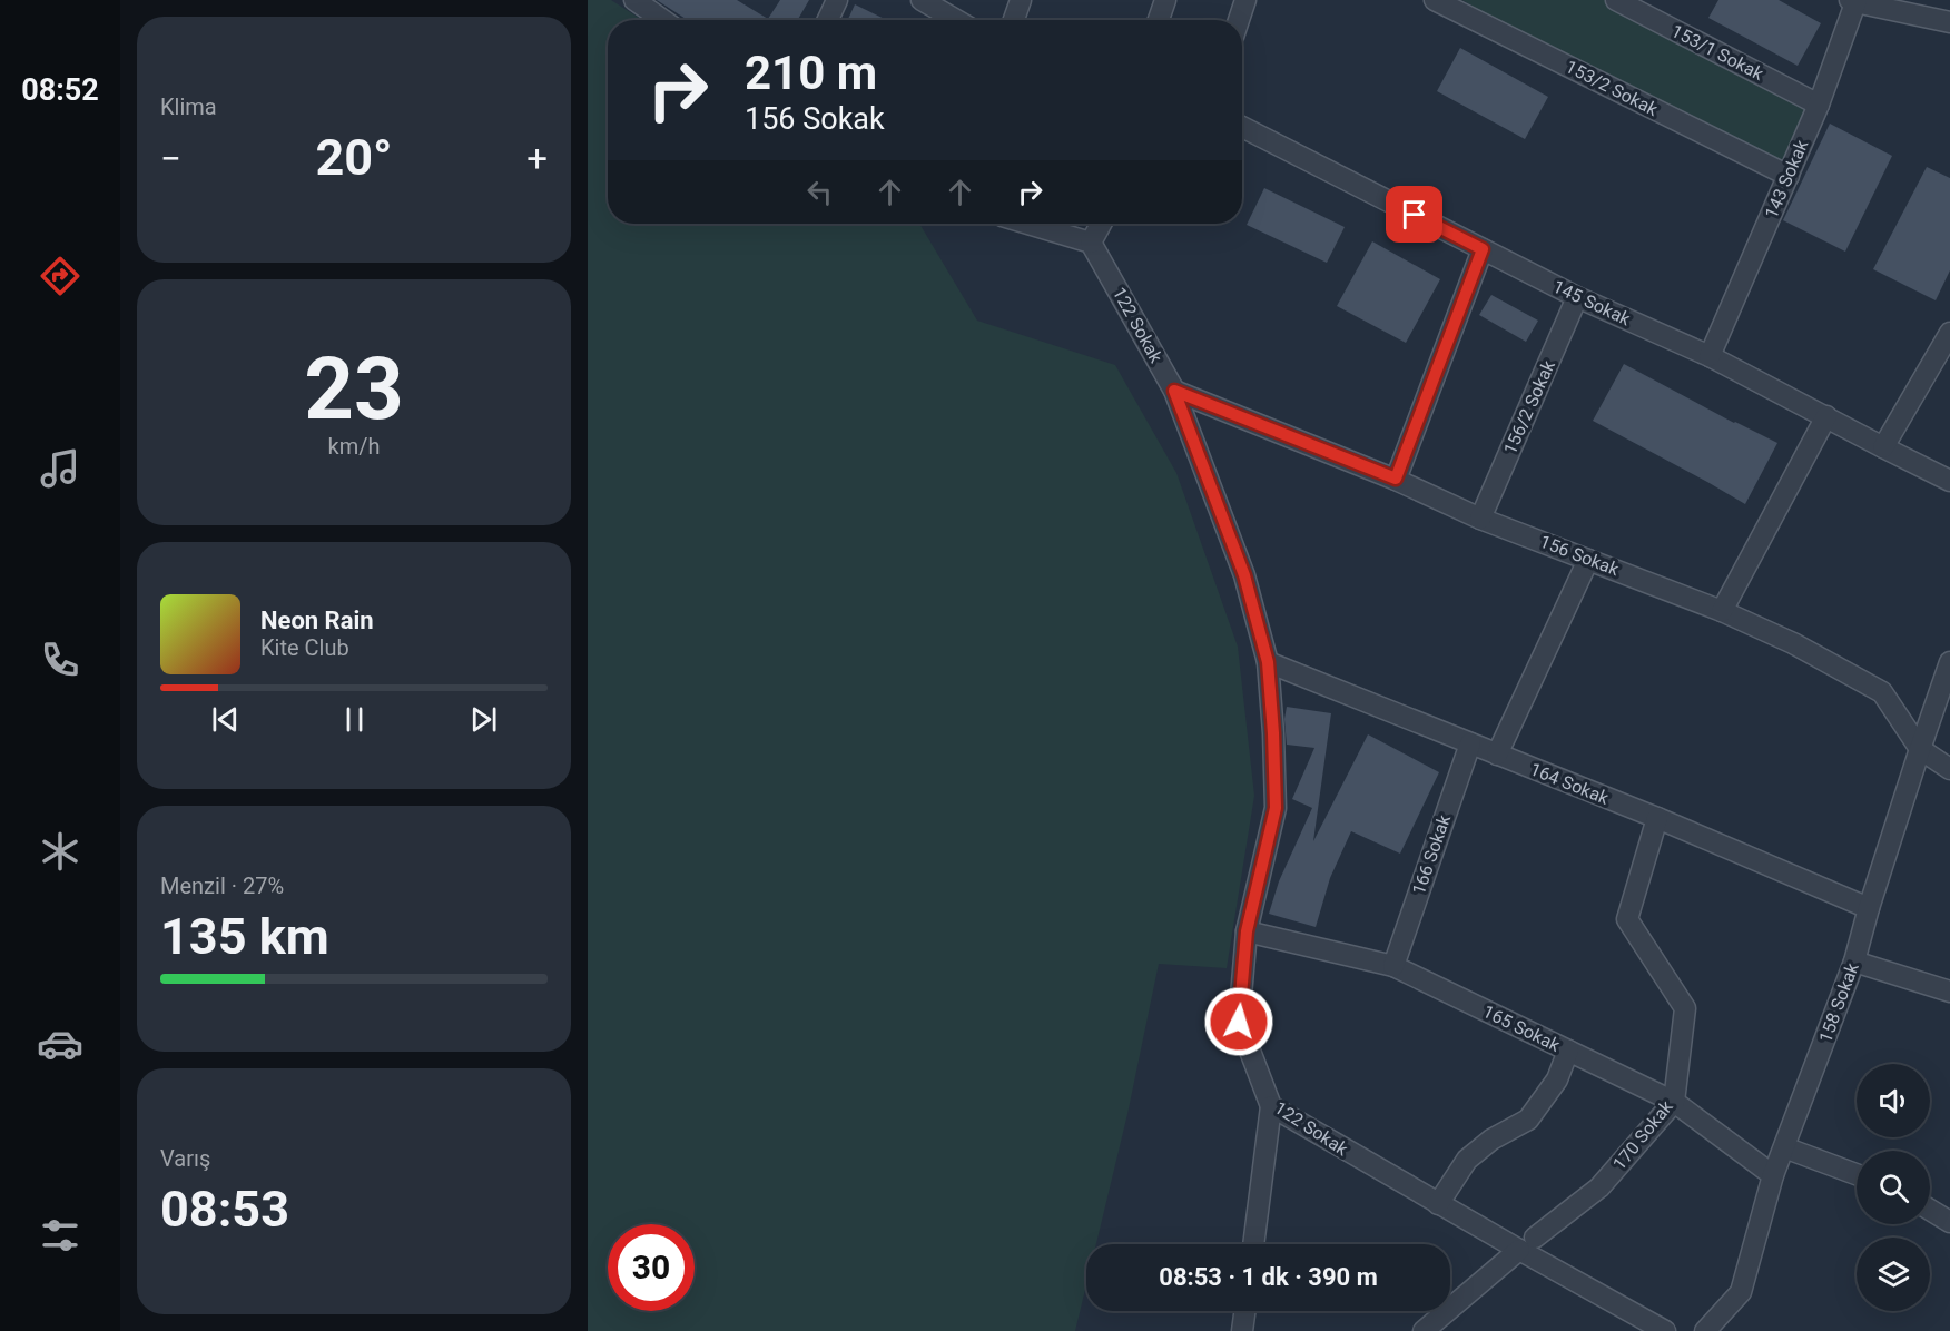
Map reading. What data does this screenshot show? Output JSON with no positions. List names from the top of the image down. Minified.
{"streets":{"street":["153/1 Sokak","153/2 Sokak","143 Sokak","145 Sokak","122 Sokak","156/2 Sokak","156 Sokak","164 Sokak","166 Sokak","158 Sokak","165 Sokak","170 Sokak"]},"crossings":[["153/1 Sokak","143 Sokak"],["153/2 Sokak","143 Sokak"],["143 Sokak","145 Sokak"],["145 Sokak","156/2 Sokak"],["122 Sokak","156 Sokak"],["122 Sokak","164 Sokak"],["122 Sokak","165 Sokak"],["122 Sokak","170 Sokak"],["156/2 Sokak","156 Sokak"],["156 Sokak","158 Sokak"],["164 Sokak","166 Sokak"],["164 Sokak","158 Sokak"],["164 Sokak","170 Sokak"],["166 Sokak","165 Sokak"],["158 Sokak","165 Sokak"],["165 Sokak","170 Sokak"]],"page":{"tabs":"08:52","tile":["Klima",["23","km/h"],["Menzil · 27%","135 km"],["Varış","08:53"]],"turn":["210 m","156 Sokak"],"heat":["−","20°","+"],"song":["Neon Rain","Kite Club"],"limit":"30","trip":"08:53 · 1 dk · 390 m"}}
